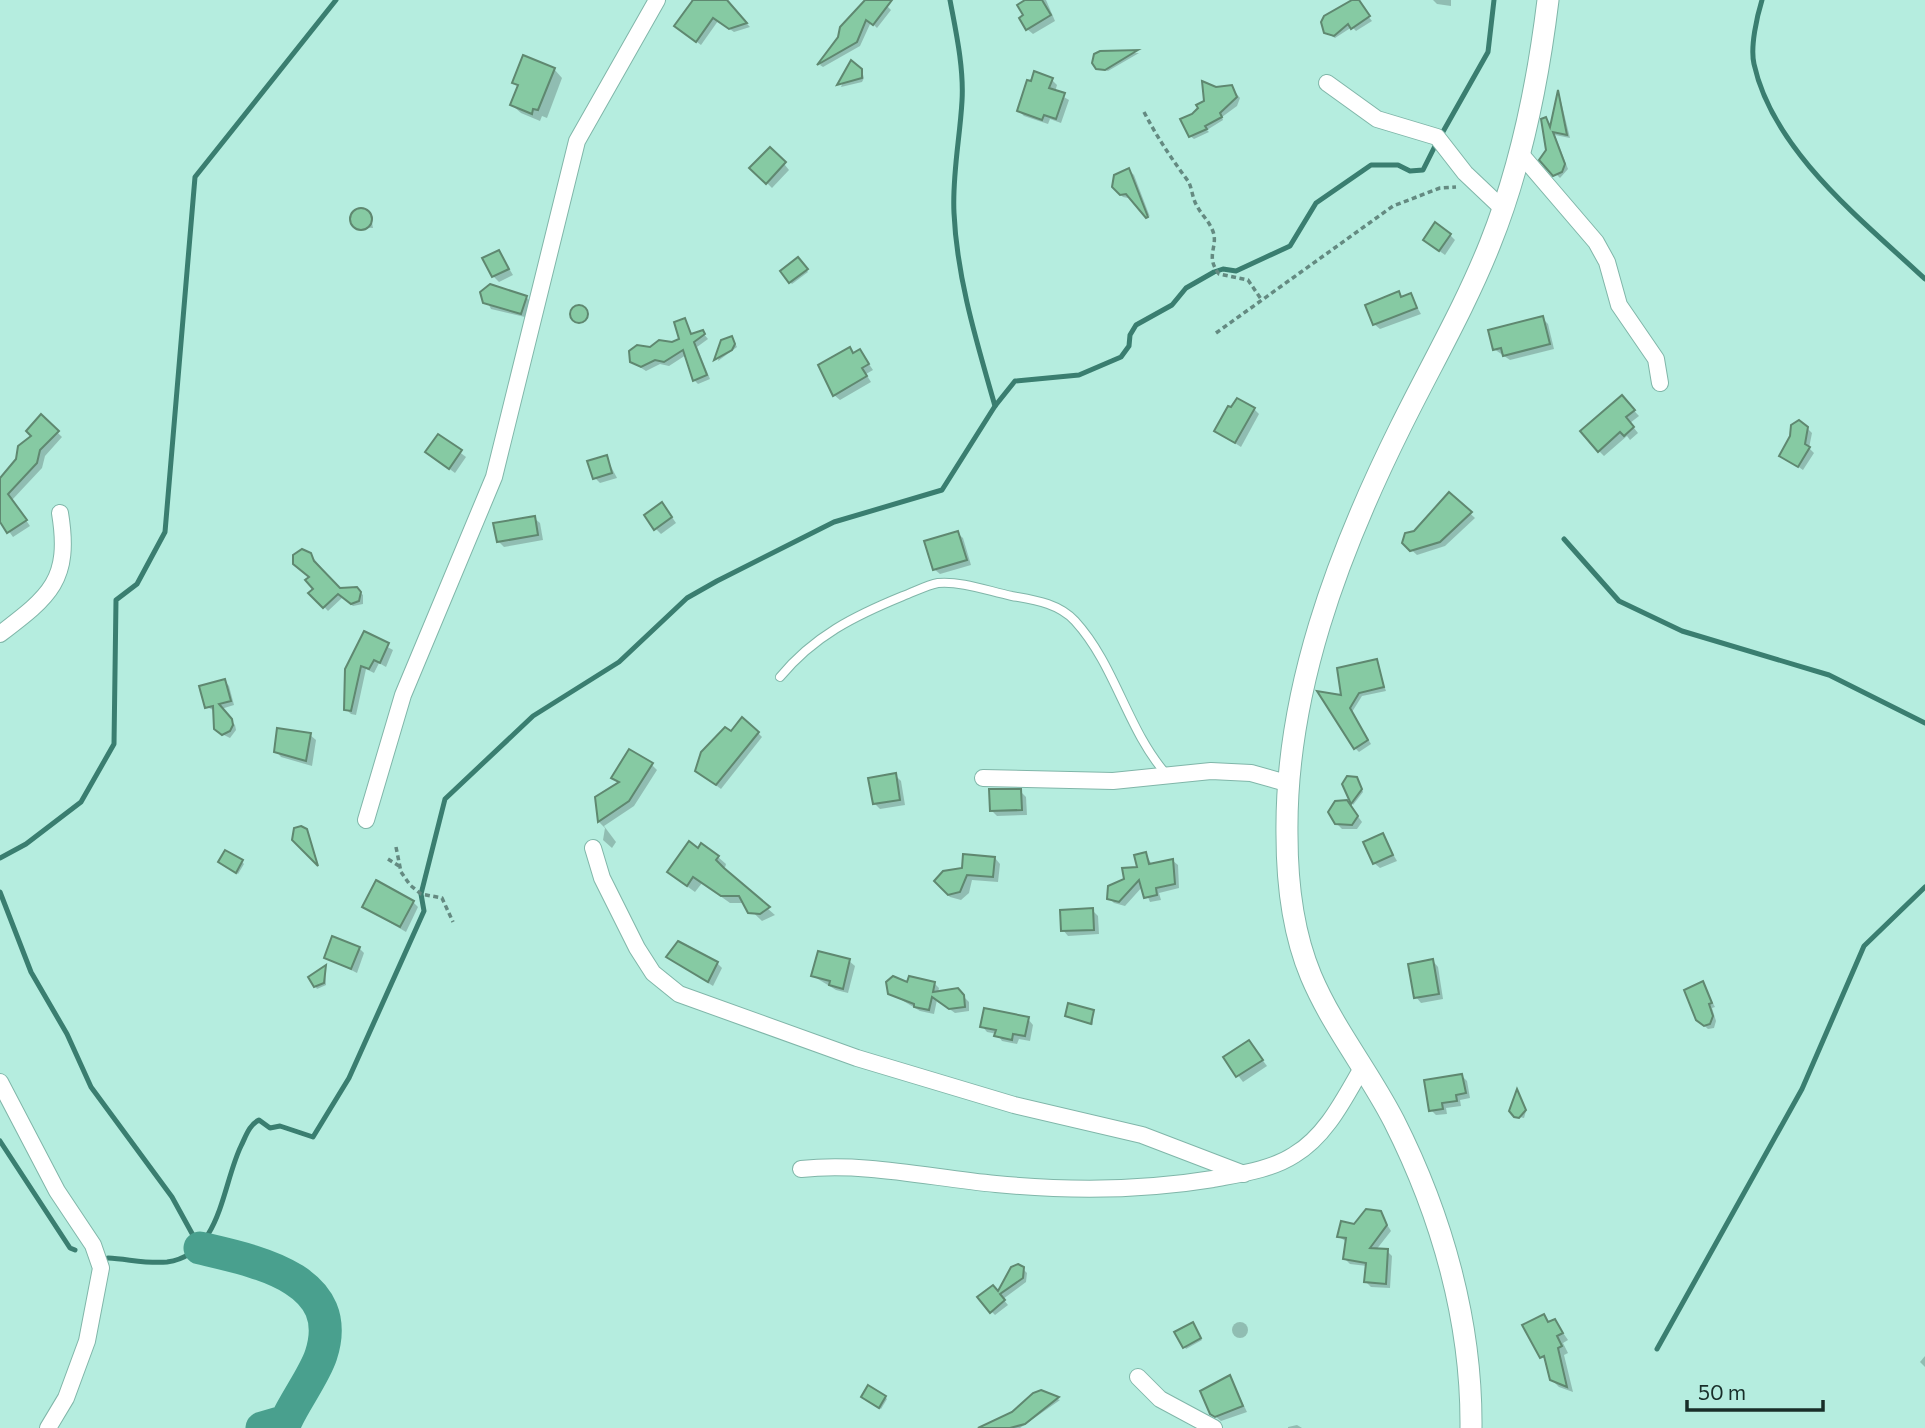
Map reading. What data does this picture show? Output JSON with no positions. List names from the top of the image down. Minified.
{"scale_bar":"50 m"}
